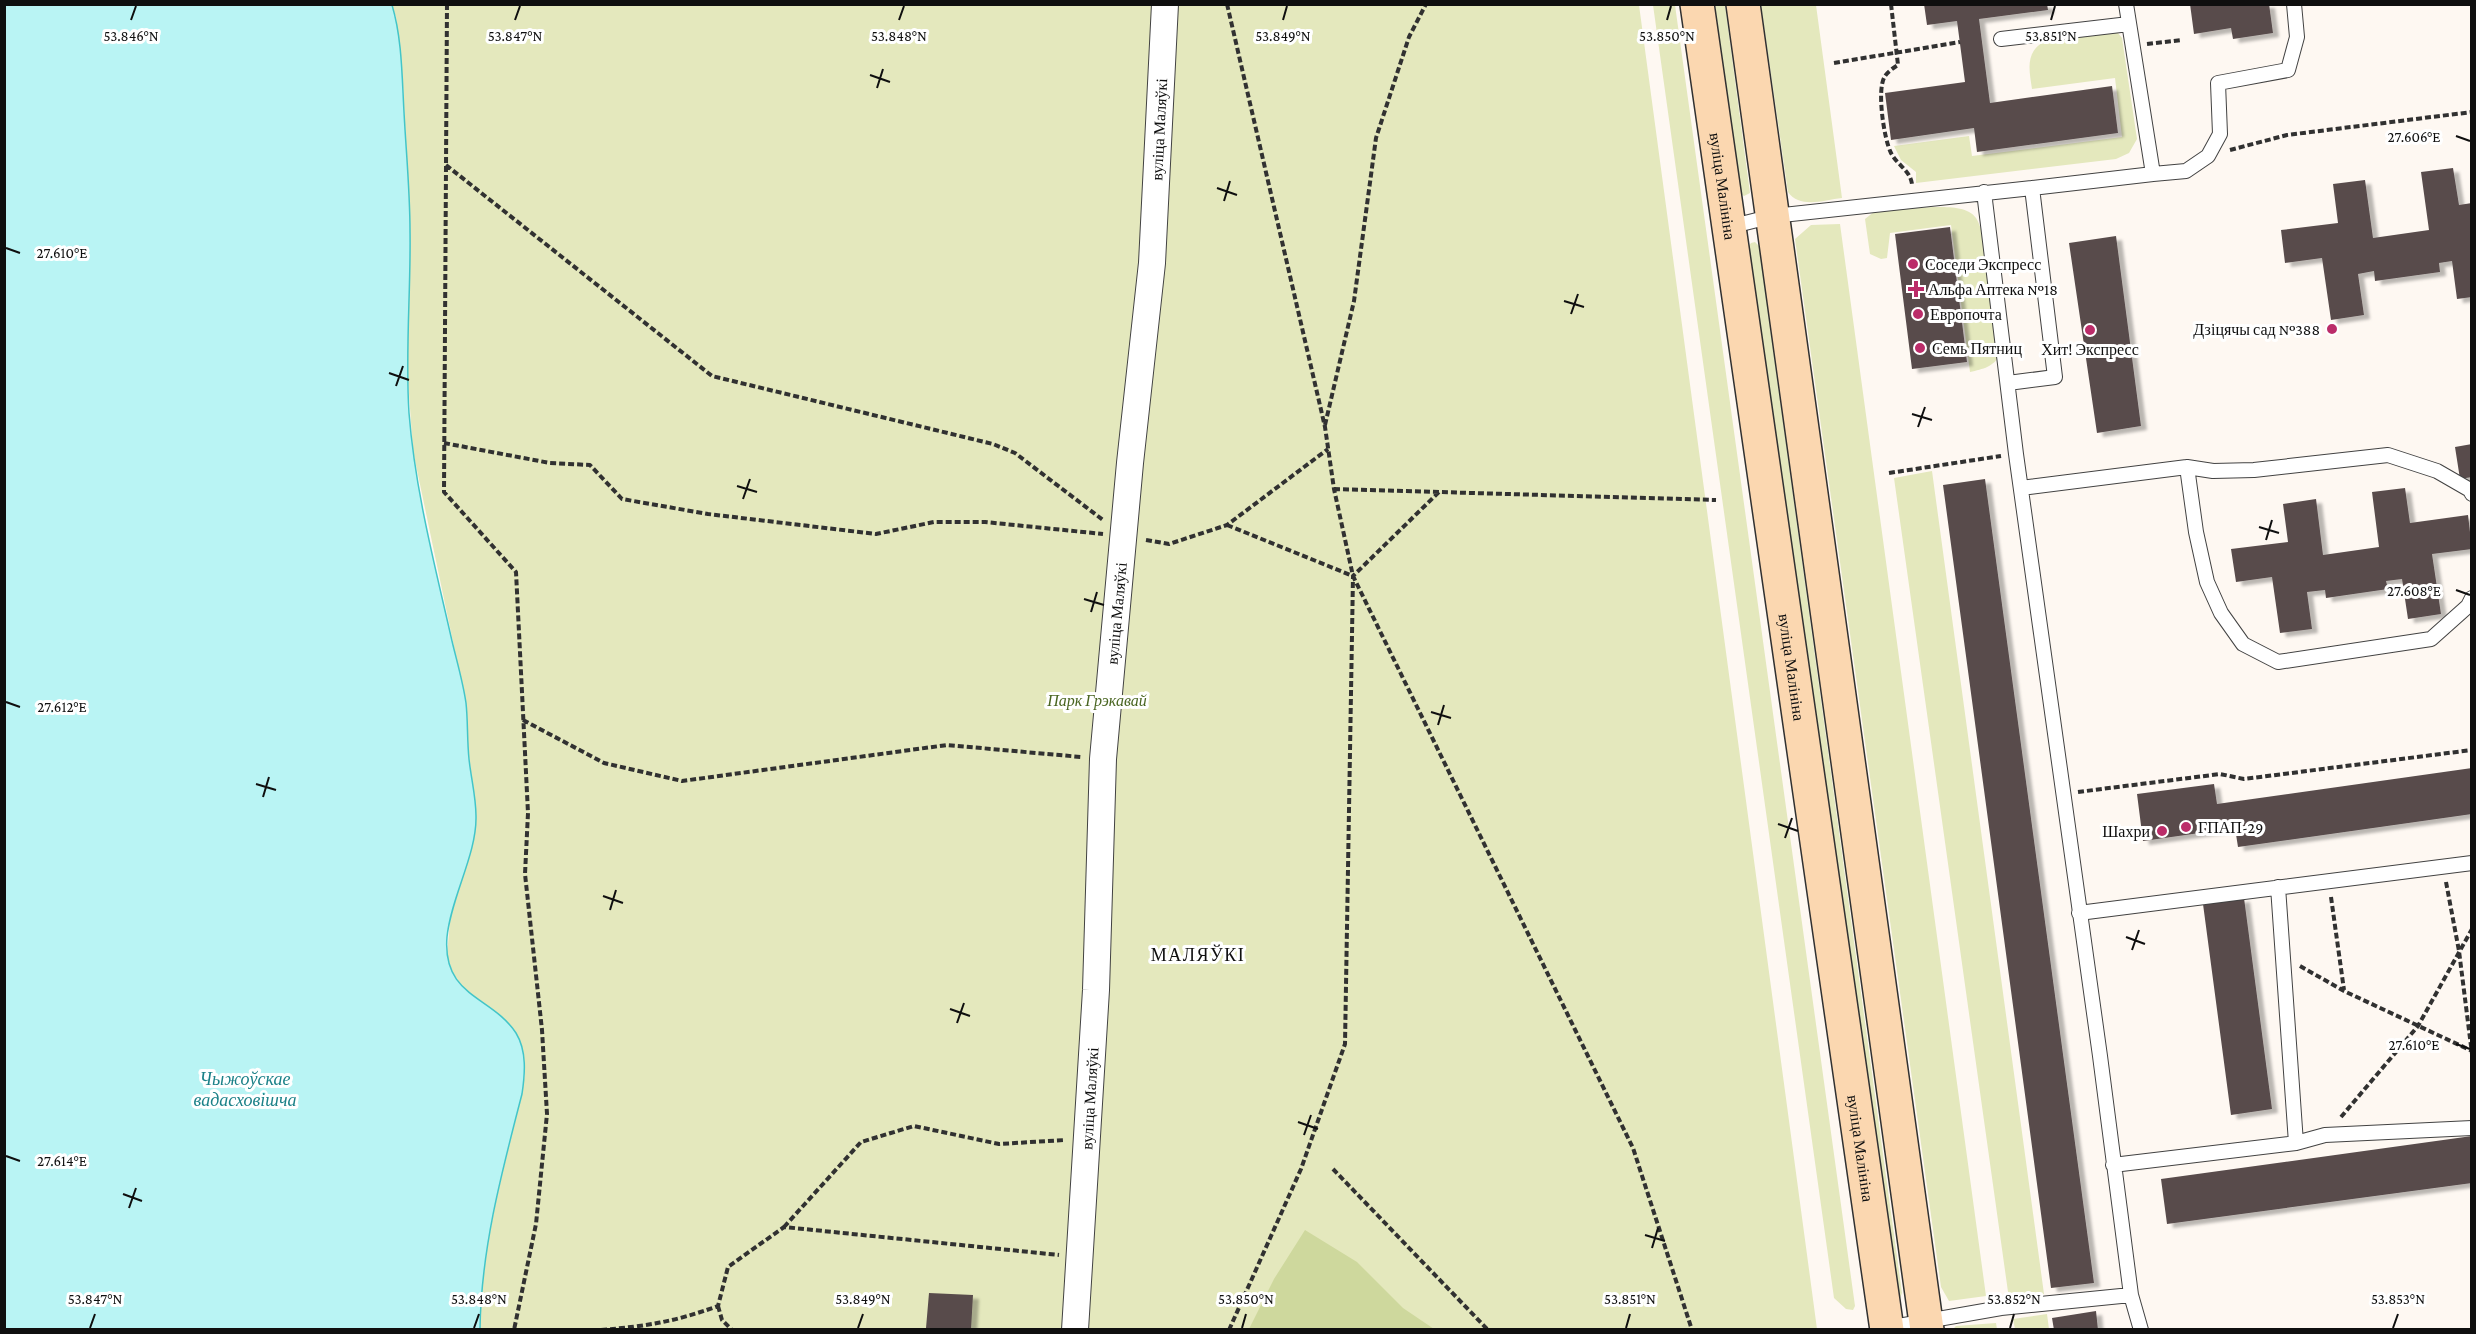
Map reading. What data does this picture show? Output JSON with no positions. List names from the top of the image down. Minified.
{"streets":{"main road":["вуліца Малініна"],"street":["вуліца Маляўкі"]},"districts":["МАЛЯЎКІ"],"water":["Чыжоўскае вадасховішча"],"parks":["Парк Грэкавай"],"places":{"other":["Соседи Экспресс","Европочта","Дзіцячы сад №388","Хит! Экспресс","Семь Пятниц","ГПАП-29","Шахри"],"health":["Альфа Аптека №18"]},"coordinates":["53.846°N","53.847°N","53.848°N","53.849°N","53.850°N","53.851°N","27.606°E","27.610°E","27.608°E","27.612°E","27.614°E","53.852°N","53.853°N"]}
